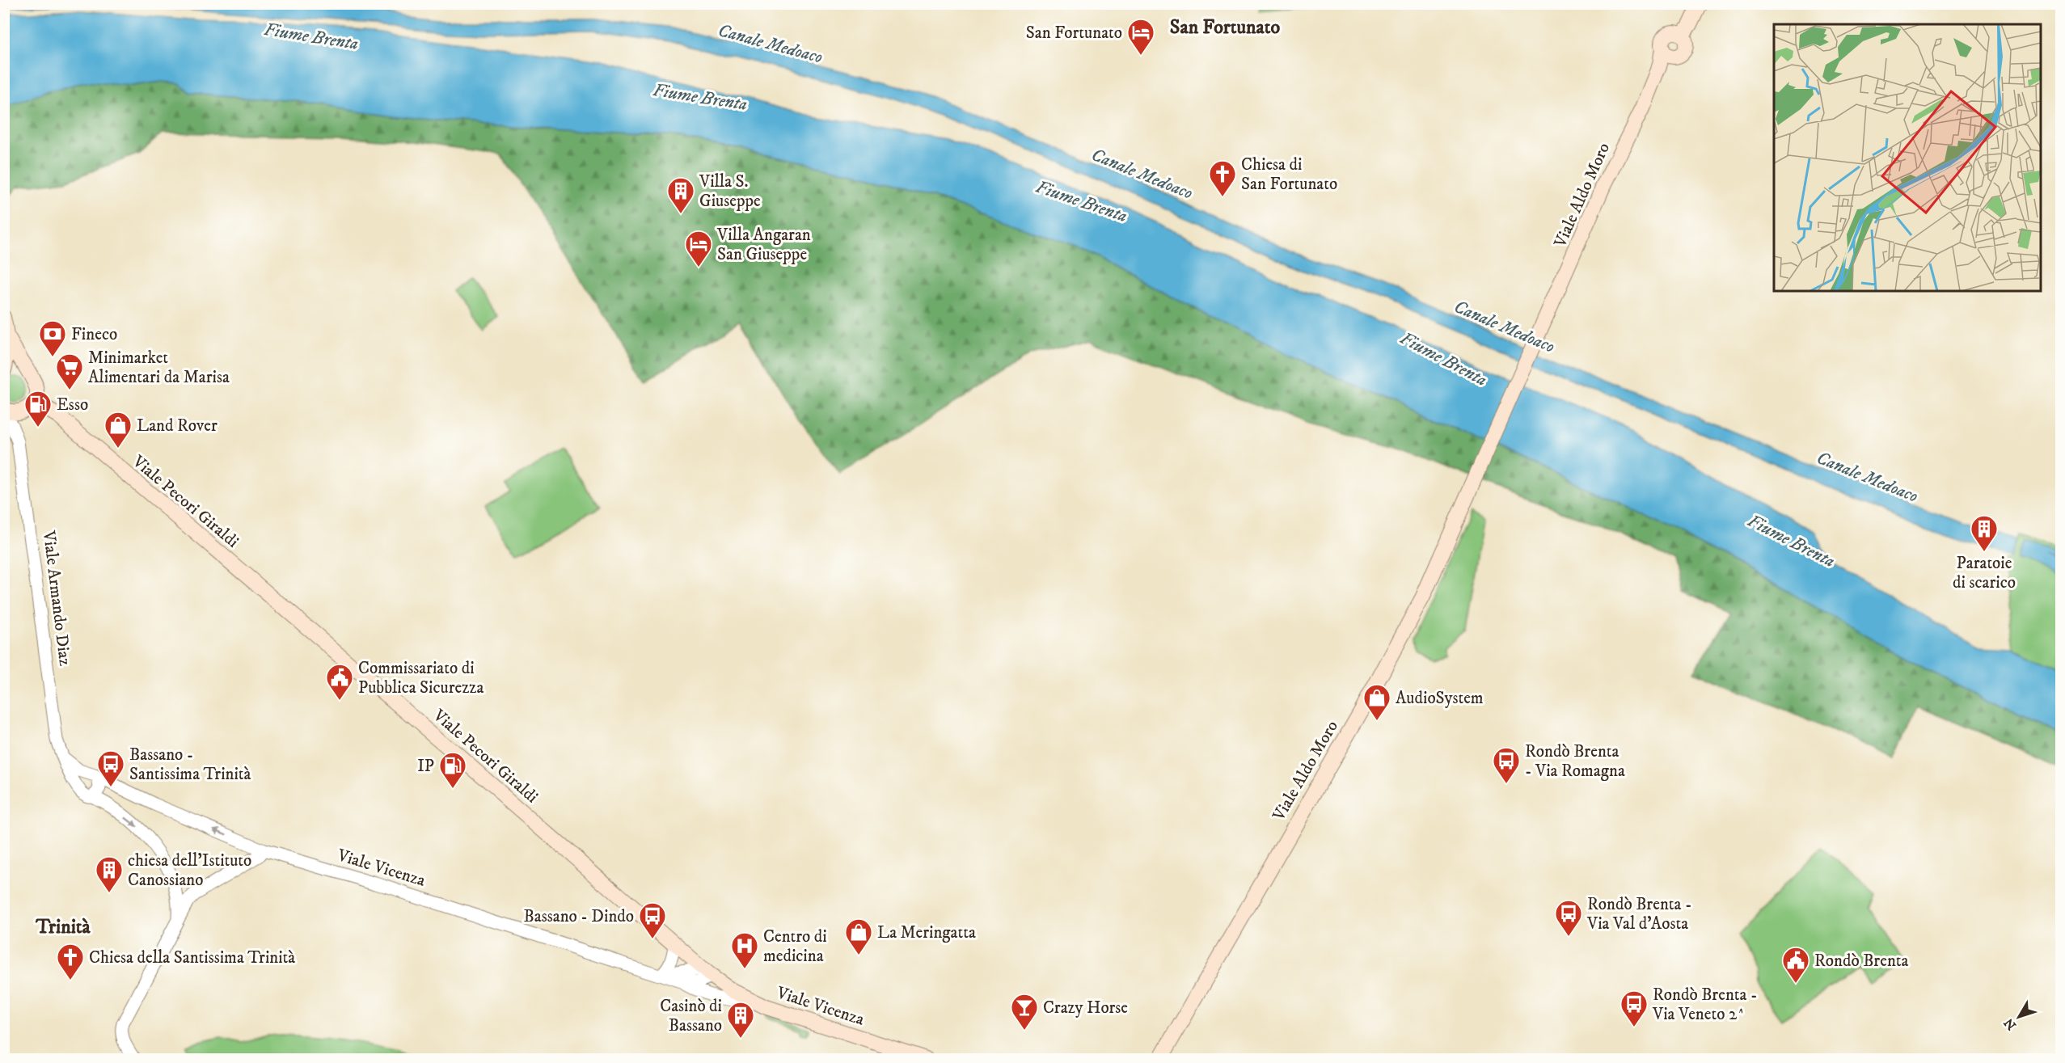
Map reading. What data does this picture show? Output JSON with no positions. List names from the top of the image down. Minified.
{"streets":{"main road":["Viale Aldo Moro","Viale Pecori Giraldi","Viale Armando Diaz","Viale Vicenza"]},"crossings":[["Viale Pecori Giraldi","Viale Armando Diaz"],["Viale Pecori Giraldi","Viale Vicenza"],["Viale Armando Diaz","Viale Vicenza"]],"districts":["San Fortunato","Trinità"],"water":["Fiume Brenta","Canale Medoaco"],"places":{"hotel":["San Fortunato","Villa Angaran San Giuseppe"],"church":["Chiesa di San Fortunato","Chiesa della Santissima Trinità"],"building":["Villa S. Giuseppe","Paratoie di scarico","chiesa dell'Istituto Canossiano","Casinò di Bassano"],"bank":["Fineco"],"supermarket":["Minimarket Alimentari da Marisa"],"fuel station":["Esso","IP"],"shop":["Land Rover","AudioSystem","La Meringatta"],"public building":["Commissariato di Pubblica Sicurezza","Rondò Brenta"],"bus stop":["Rondò Brenta - Via Romagna","Bassano - Santissima Trinità","Rondò Brenta - Via Val d'Aosta","Bassano - Dindo","Rondò Brenta - Via Veneto 2^"],"hospital":["Centro di medicina"],"bar":["Crazy Horse"]},"north":"bottom left"}
